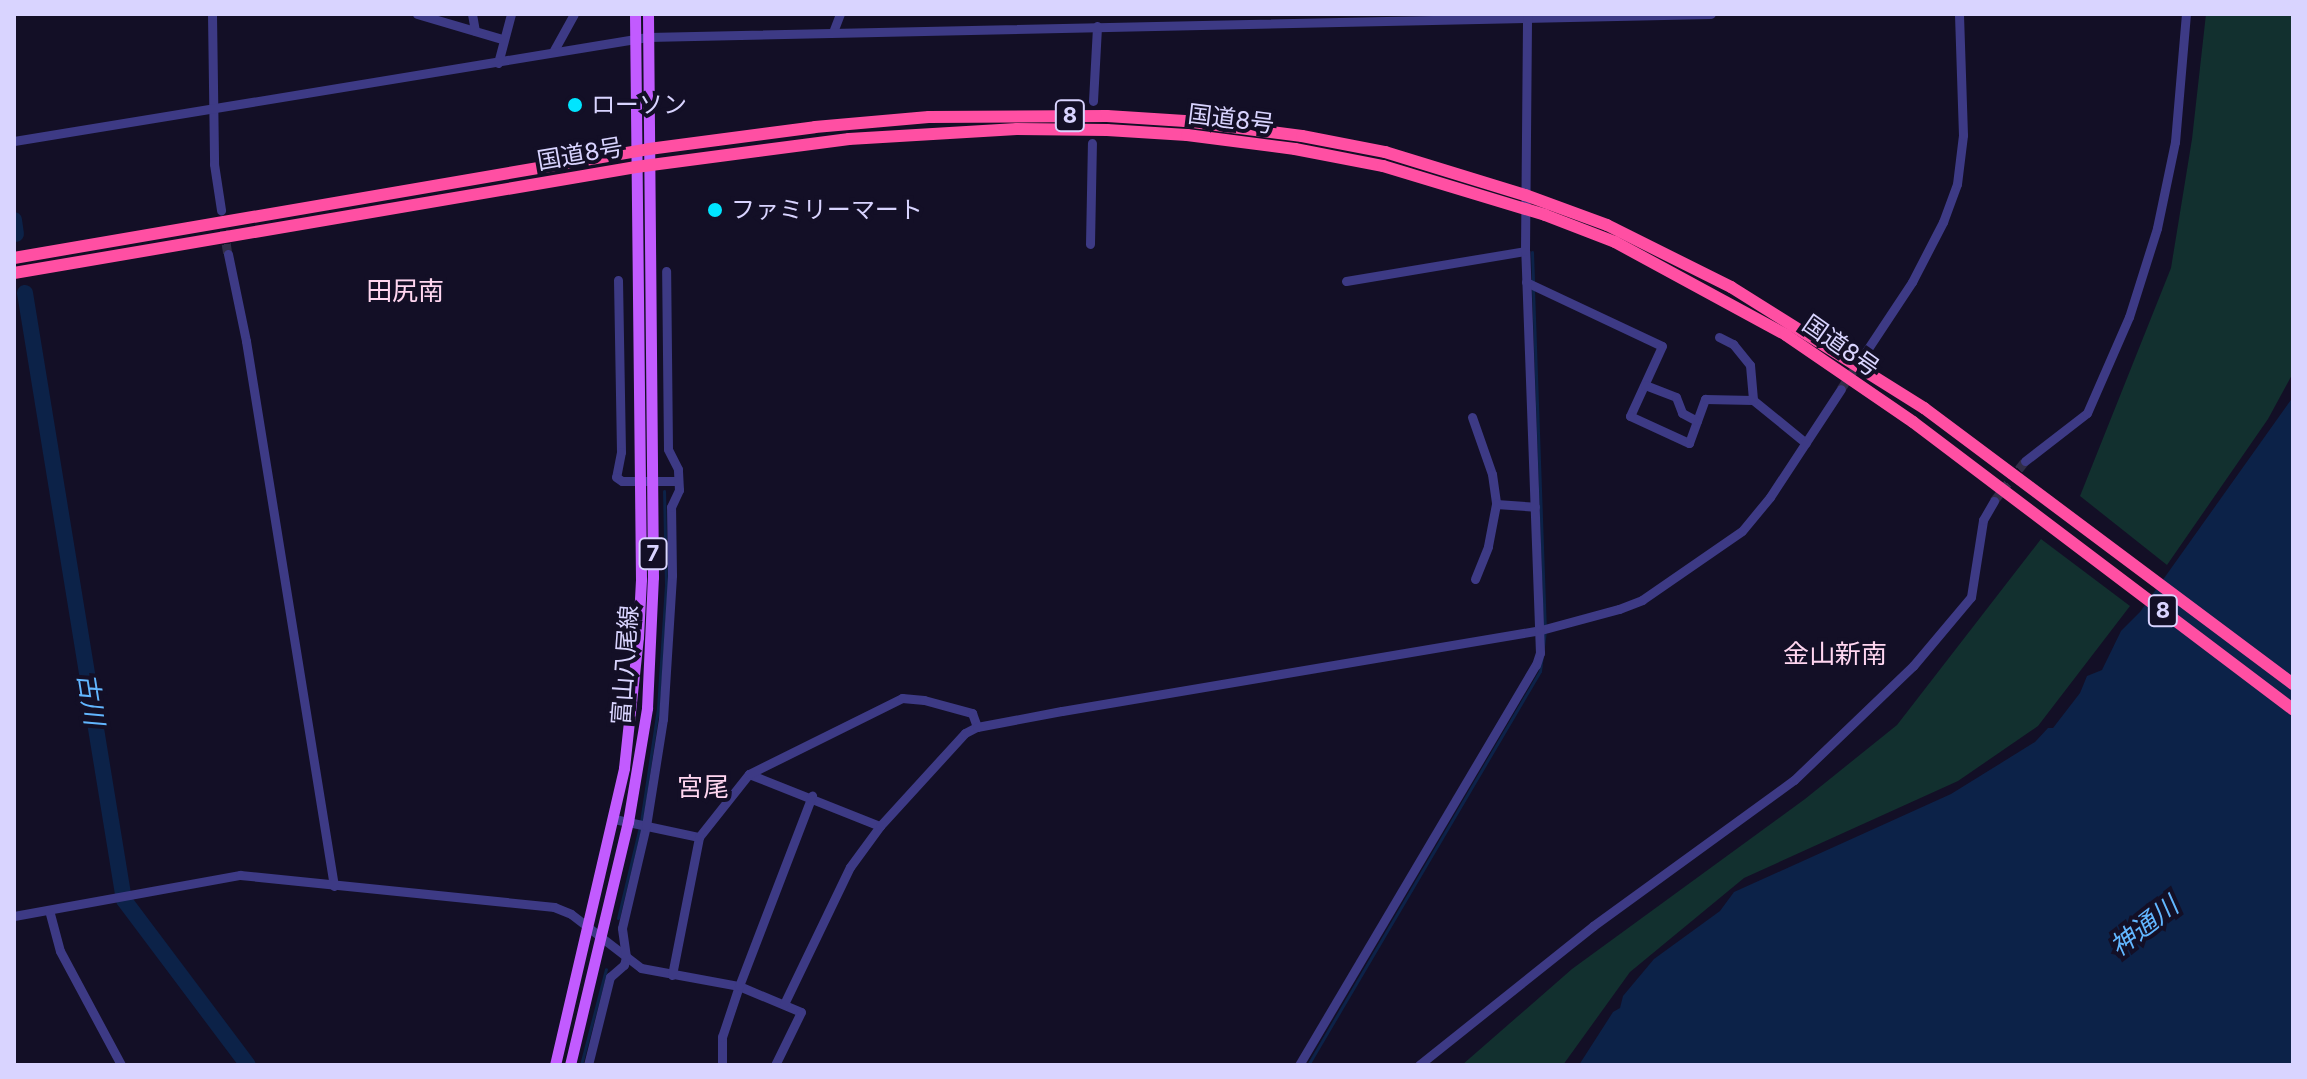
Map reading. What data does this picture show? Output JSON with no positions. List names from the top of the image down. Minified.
{"streets":{"highway":["8","国道8号"],"main road":["7","富山八尾線"]},"crossings":[["国道8号","富山八尾線"]],"districts":["田尻南","金山新南","宮尾"],"water":["古川","神通川"],"places":["ローソン","ファミリーマート"]}
